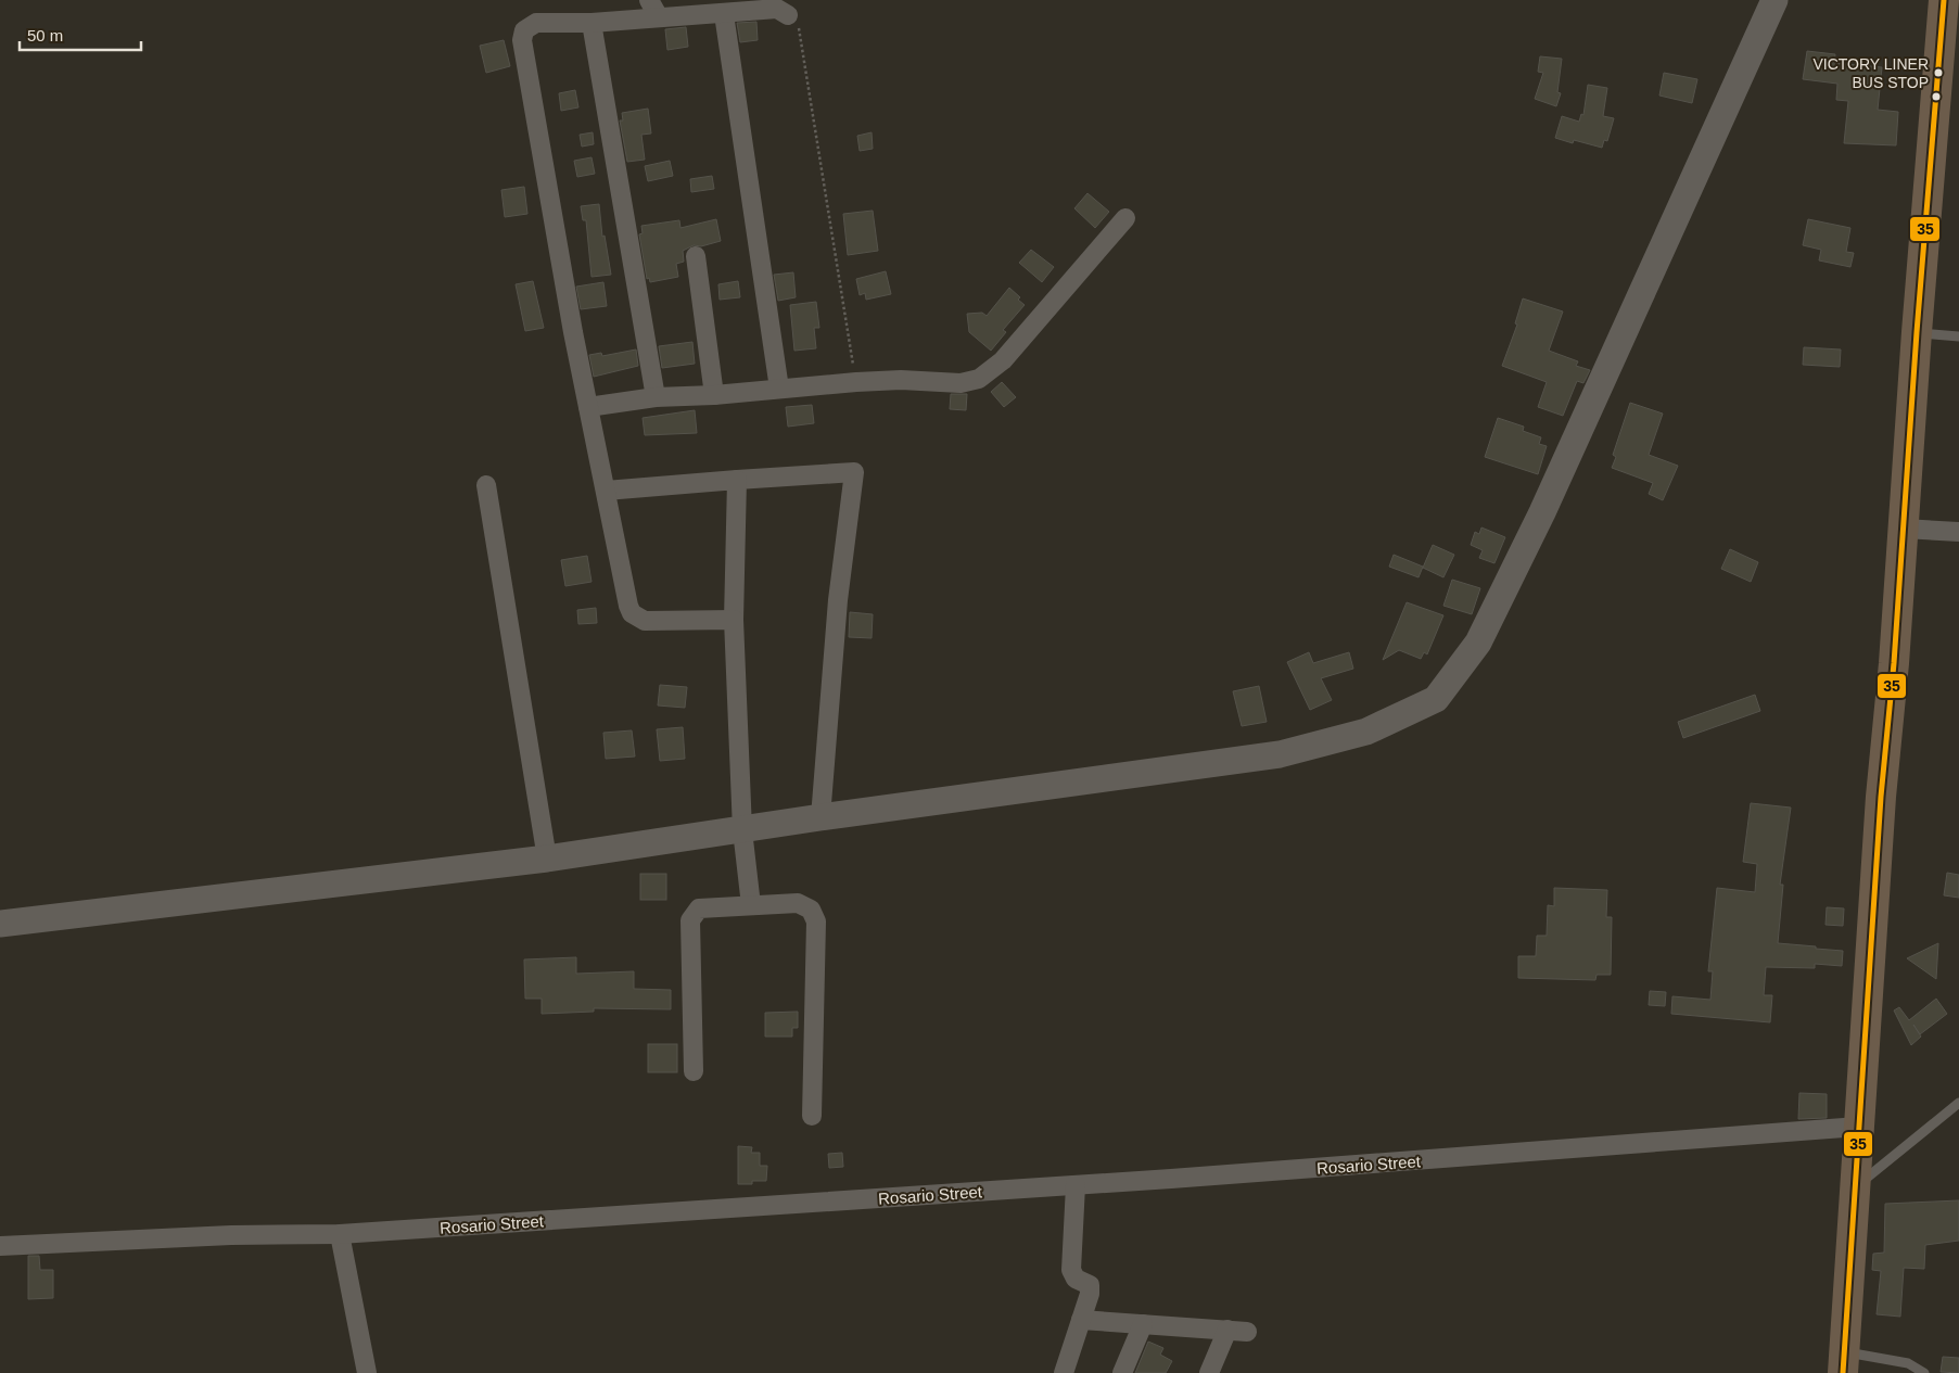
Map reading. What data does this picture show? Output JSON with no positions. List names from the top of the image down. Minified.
{"streets":{"street":["Rosario Street"]},"places":["VICTORY LINER BUS STOP"],"lines":["transit line 35"],"scale_bar":"50 m"}
